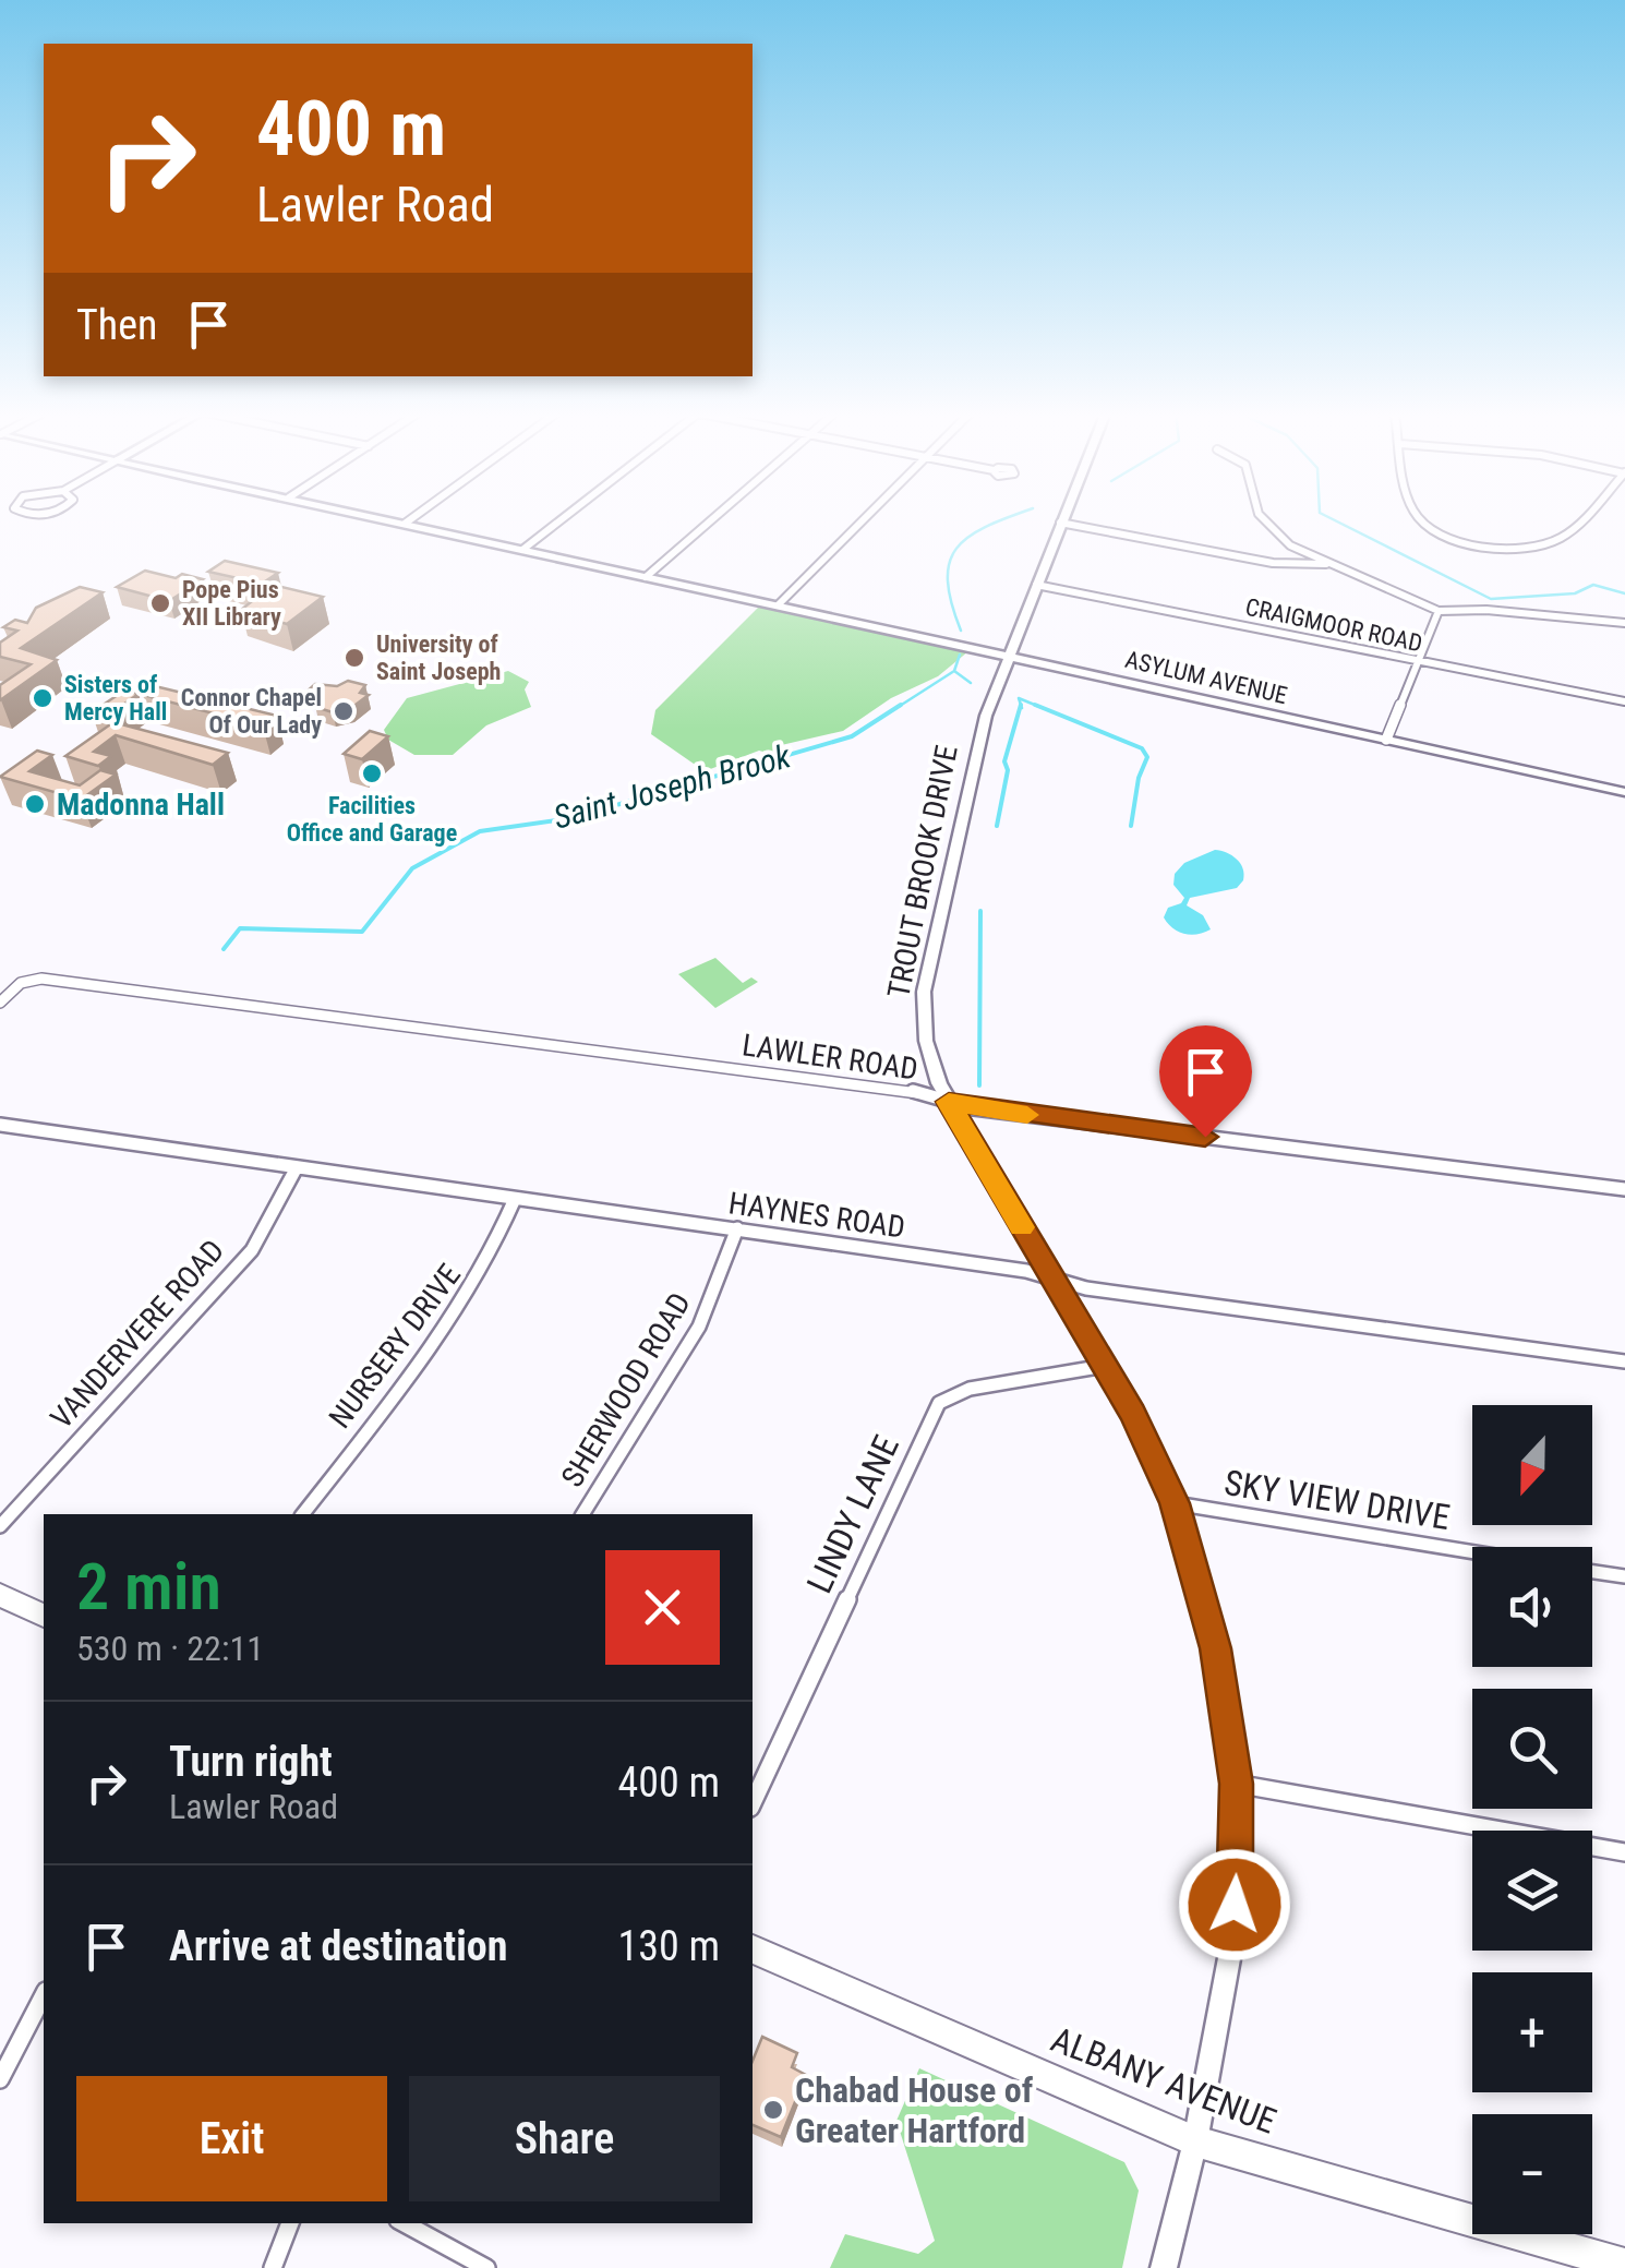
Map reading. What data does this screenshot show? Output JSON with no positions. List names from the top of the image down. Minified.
{"streets":{"highway":["ALBANY AVENUE"],"main road":["ASYLUM AVENUE","TROUT BROOK DRIVE"],"street":["CRAIGMOOR ROAD","LAWLER ROAD","HAYNES ROAD","VANDERVERE ROAD","NURSERY DRIVE","SHERWOOD ROAD","SKY VIEW DRIVE","LINDY LANE"]},"crossings":[["CRAIGMOOR ROAD","TROUT BROOK DRIVE"],["ASYLUM AVENUE","TROUT BROOK DRIVE"],["TROUT BROOK DRIVE","LAWLER ROAD"],["TROUT BROOK DRIVE","HAYNES ROAD"],["TROUT BROOK DRIVE","SKY VIEW DRIVE"],["TROUT BROOK DRIVE","LINDY LANE"],["TROUT BROOK DRIVE","ALBANY AVENUE"],["HAYNES ROAD","VANDERVERE ROAD"],["HAYNES ROAD","NURSERY DRIVE"],["HAYNES ROAD","SHERWOOD ROAD"]],"water":["Saint Joseph Brook"],"places":["Pope Pius XII Library","University of Saint Joseph","Sisters of Mercy Hall","Connor Chapel Of Our Lady","Facilities Office and Garage","Madonna Hall","Chabad House of Greater Hartford"],"north":"bottom","page":{"turn":["400 m","Lawler Road"],"then":"Then","map_buttons":["+","−"],"heading":["2 min","530 m · 22:11"],"list":[{"name":"Turn right","note":"Lawler Road","value":"400 m"},{"name":"Arrive at destination","value":"130 m"}],"buttons":["Exit","Share"]}}
